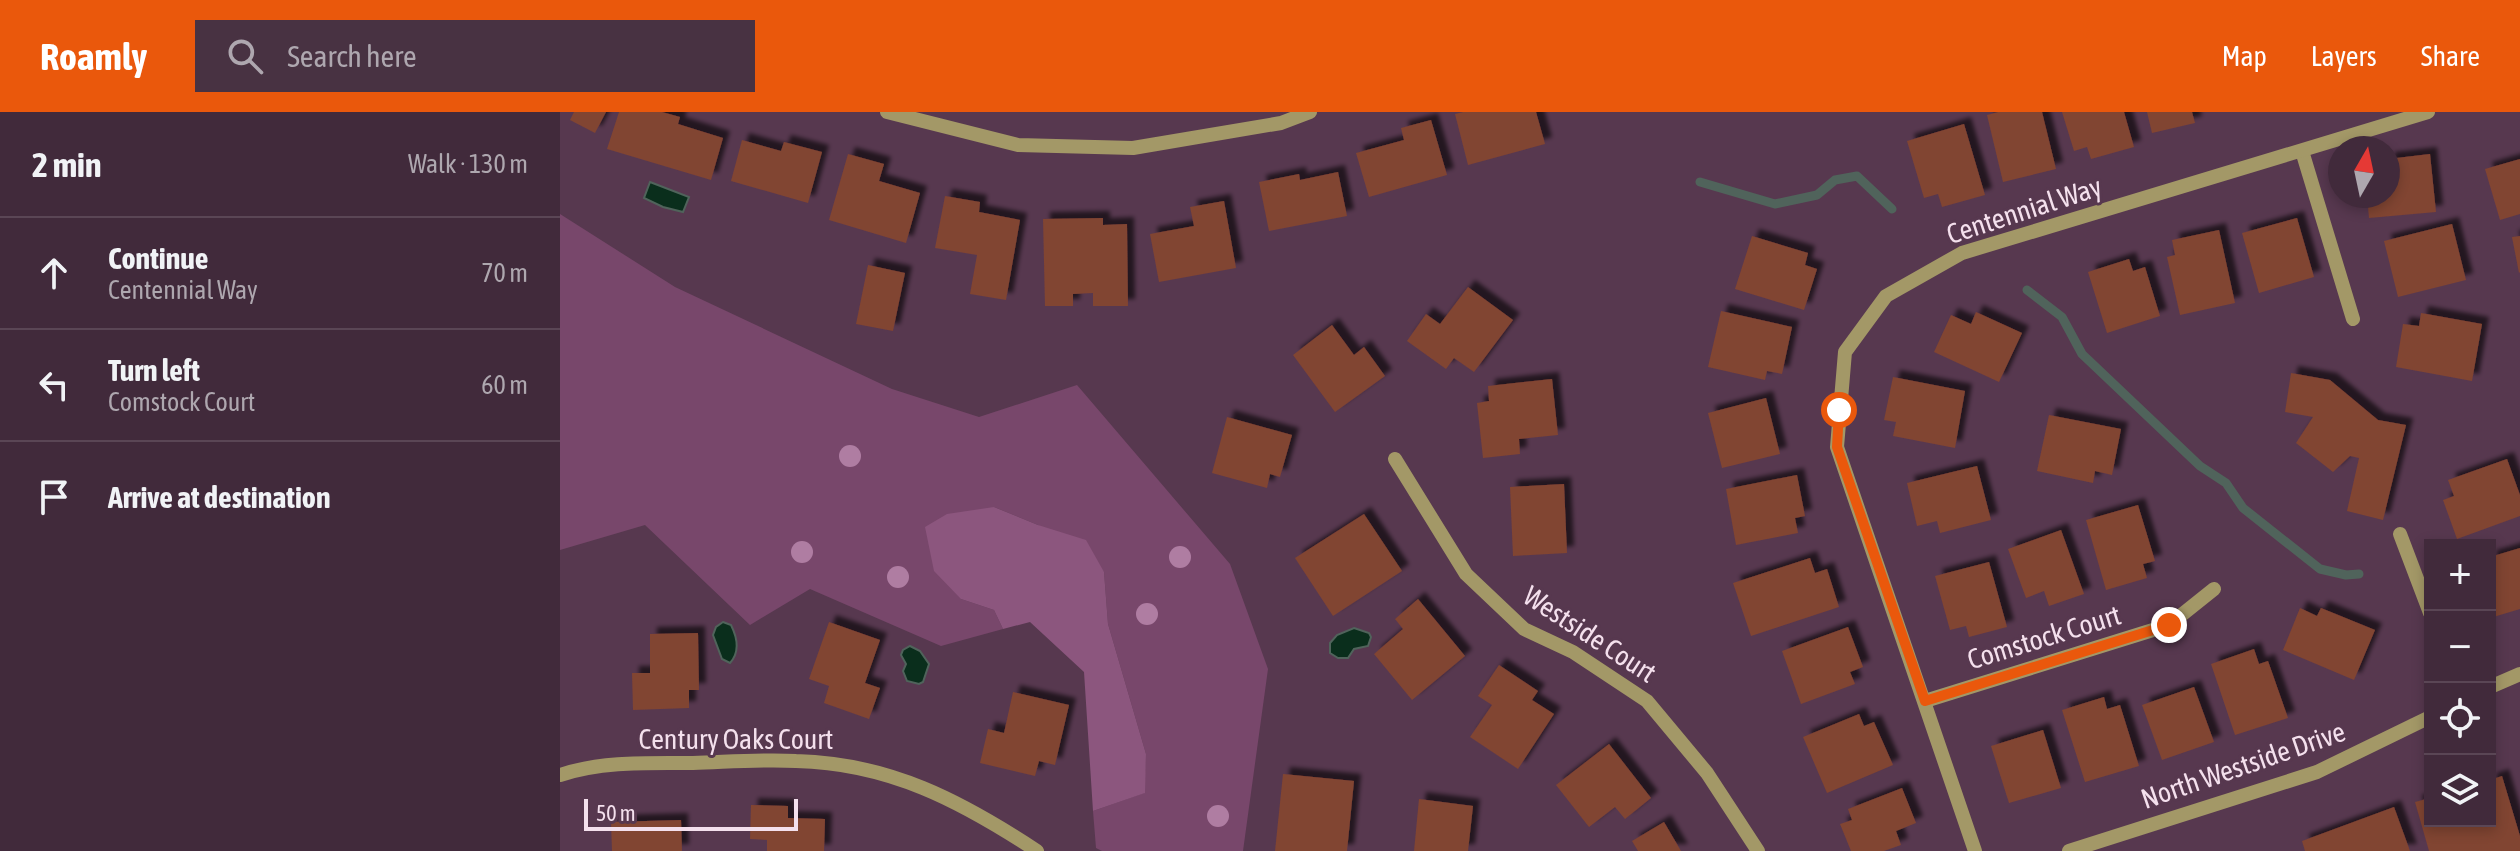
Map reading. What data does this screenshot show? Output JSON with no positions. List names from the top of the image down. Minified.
{"streets":{"street":["Centennial Way","Westside Court","Comstock Court","Century Oaks Court","North Westside Drive"]},"crossings":[["Centennial Way","Comstock Court"]],"scale_bar":"50 m","north":"top","page":{"header":"Roamly","search":"Search here","nav":["Map","Layers","Share"],"heading":["2 min","Walk · 130 m"],"list":[["Continue","Centennial Way","70 m"],["Turn left","Comstock Court","60 m"],"Arrive at destination"],"map_buttons":["+","−"],"scale":"50 m"}}
